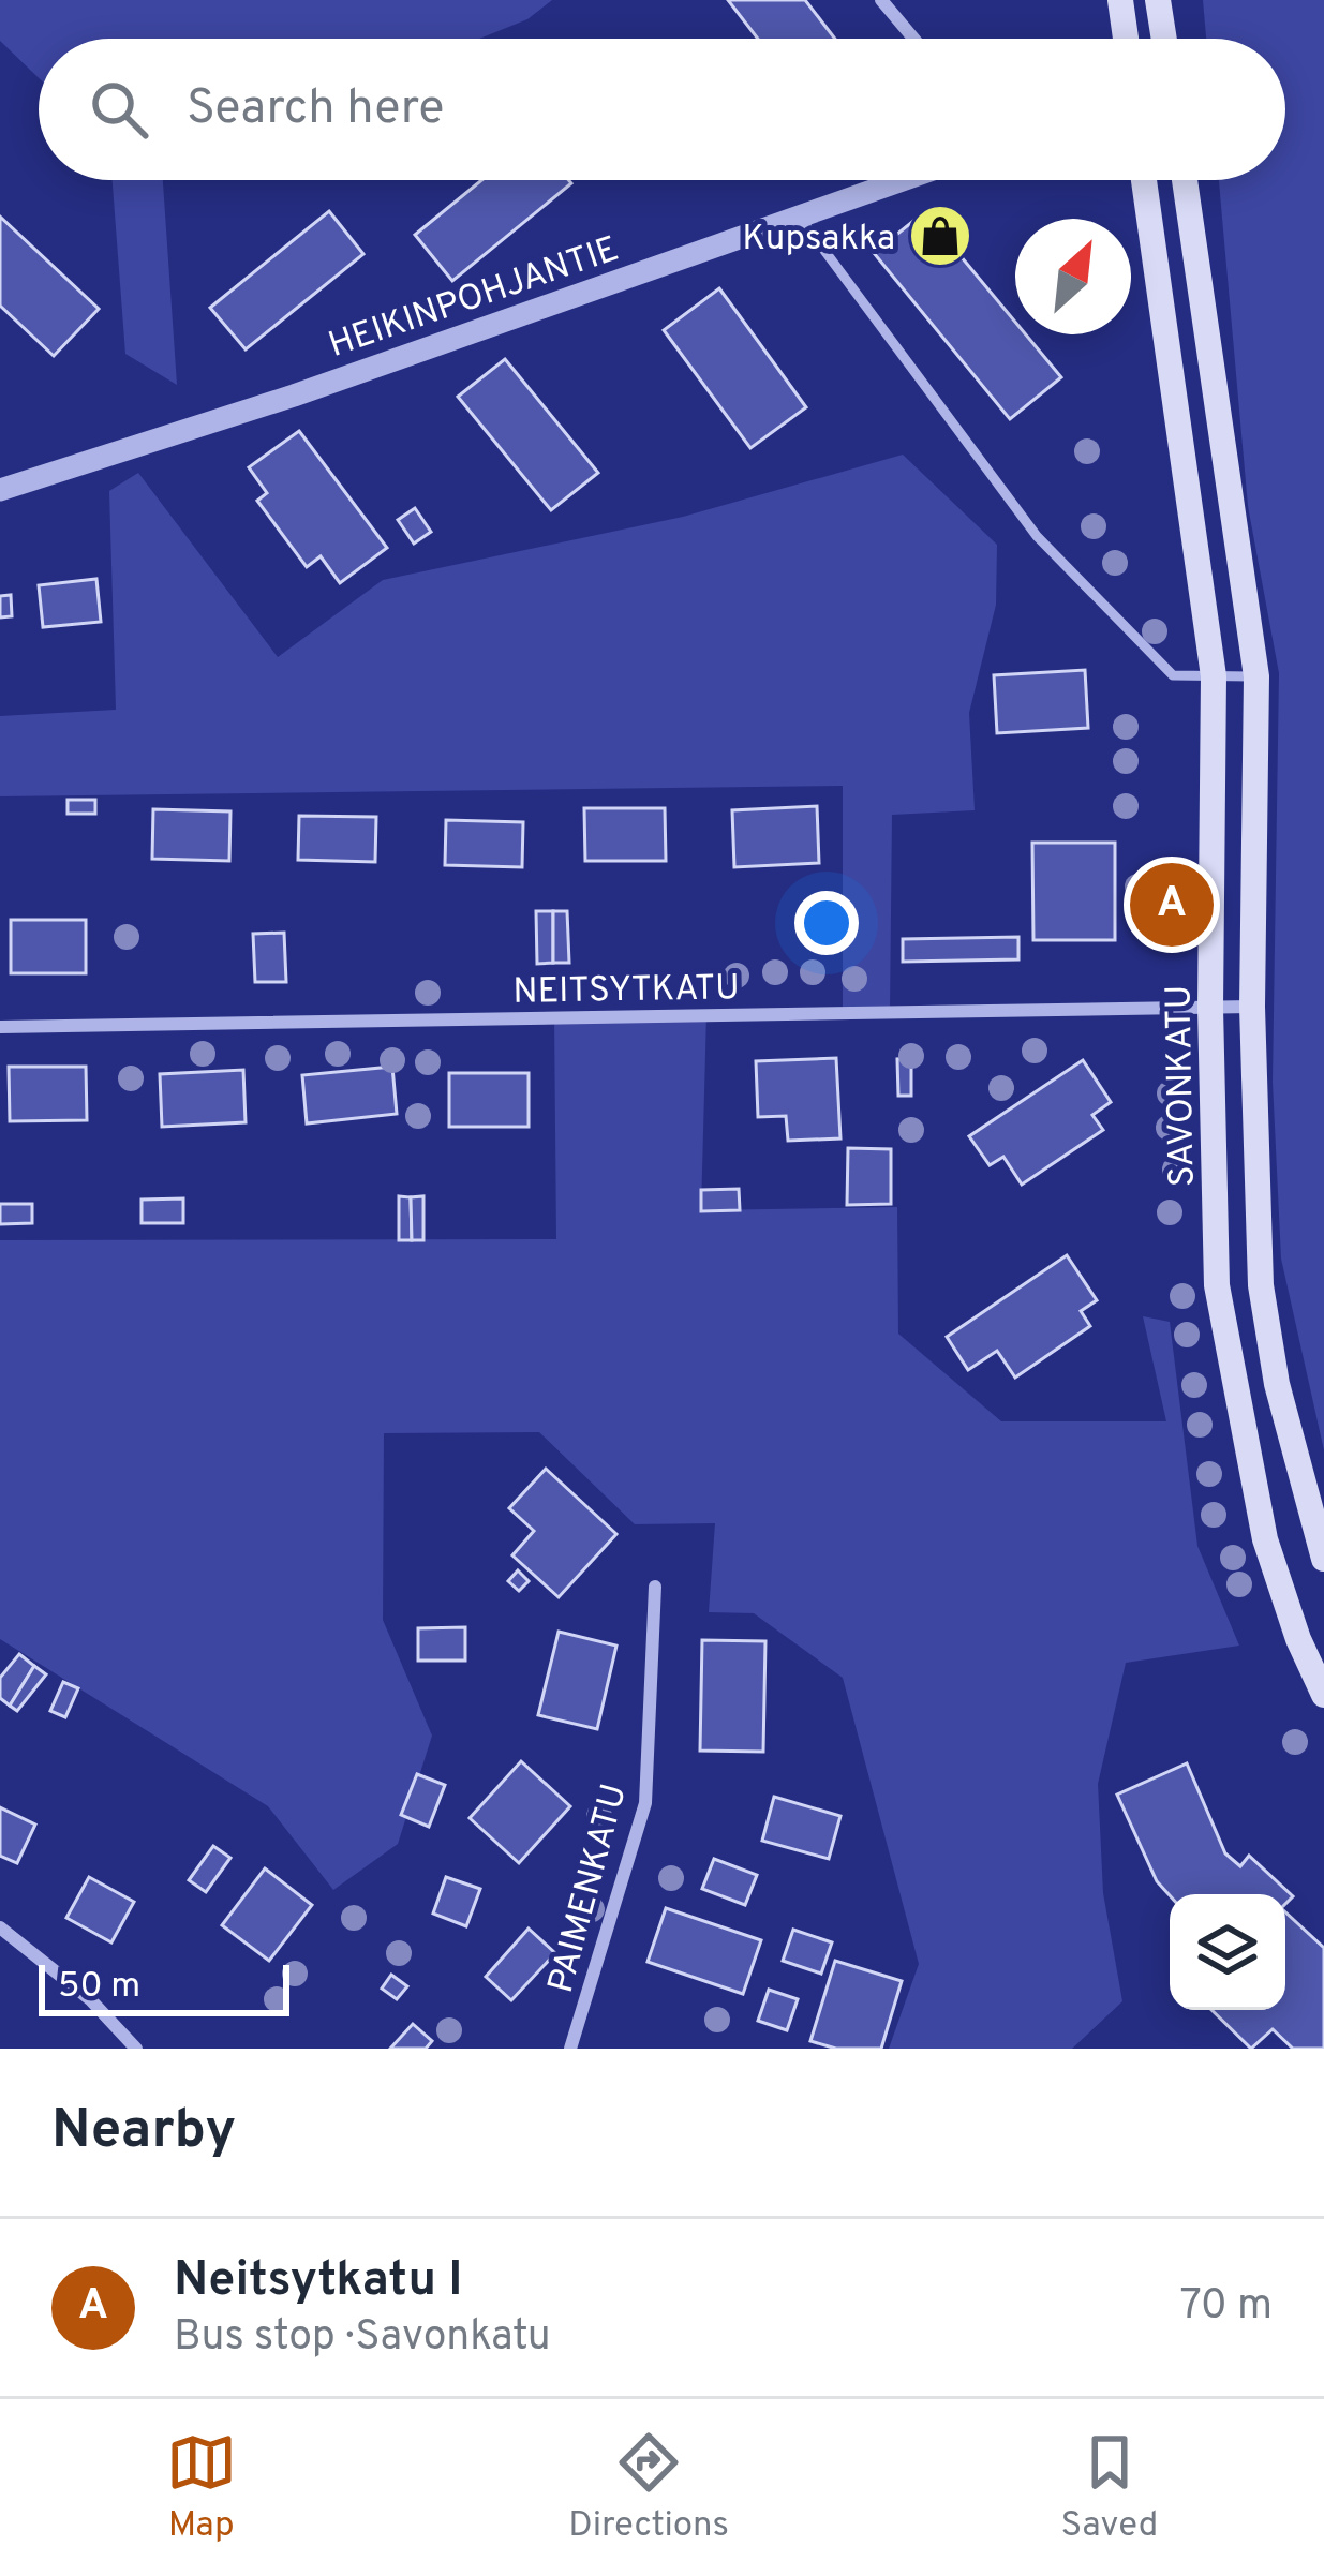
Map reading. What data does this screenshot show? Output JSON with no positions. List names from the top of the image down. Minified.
{"streets":{"main road":["SAVONKATU"],"street":["HEIKINPOHJANTIE","NEITSYTKATU","PAIMENKATU"]},"crossings":[["NEITSYTKATU","SAVONKATU"]],"places":{"shop":["Kupsakka"]},"scale_bar":"50 m","north":"top right","page":{"search":"Search here","pins":"A","scale":"50 m","heading":"Nearby","list":[{"mark":"A","name":"Neitsytkatu I","note":"Bus stop · Savonkatu","value":"70 m"}],"nav":["Map","Directions","Saved"]}}
